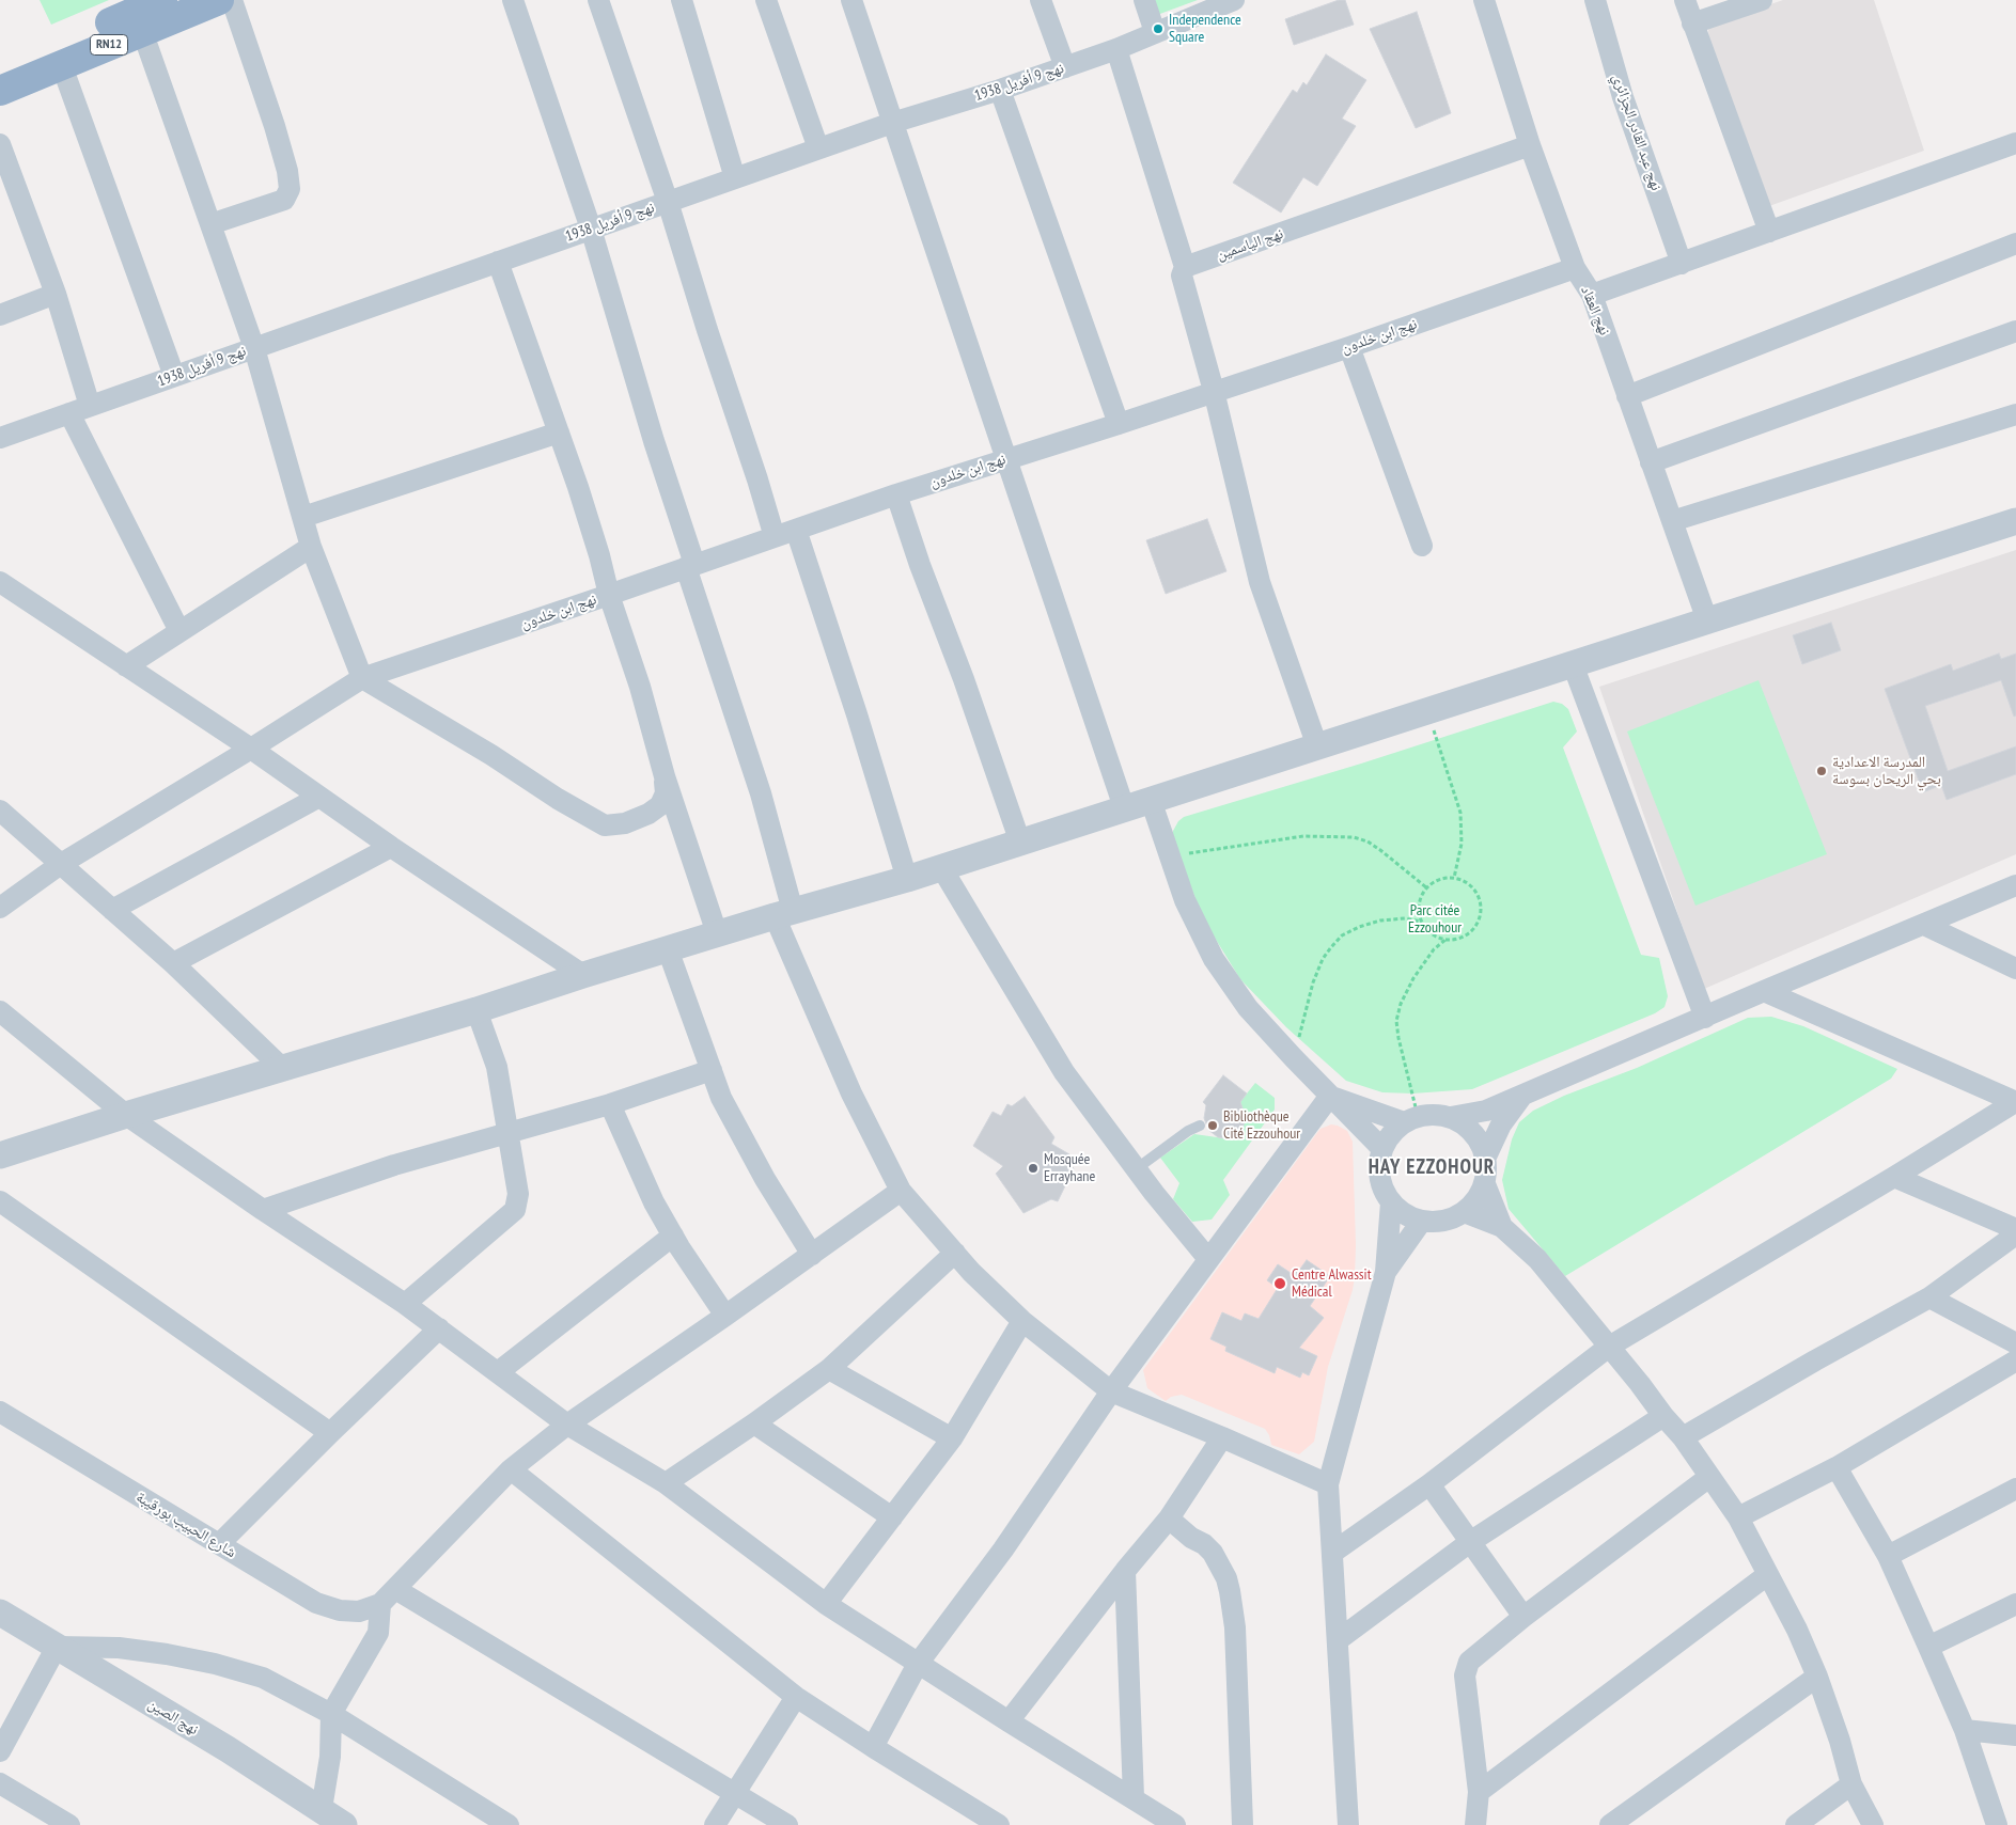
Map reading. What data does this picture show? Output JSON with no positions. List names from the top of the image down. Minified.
{"streets":{"highway":["RN12"],"street":["نهج 9 أفريل 1938","نهج عبد القادر الجزائري","نهج الياسمين","نهج العقاد","نهج ابن خلدون","شارع الحبيب بورقيبة","نهج الصين"]},"crossings":[["نهج الياسمين","نهج العقاد"],["نهج العقاد","نهج ابن خلدون"]],"districts":["HAY EZZOHOUR"],"parks":["Parc citée Ezzouhour"],"places":["Independence Square","المدرسة الاعدادية بحي الريحان بسوسة","Bibliothèque Cité Ezzouhour","Mosquée Errayhane","Centre Alwassit Médical"]}
